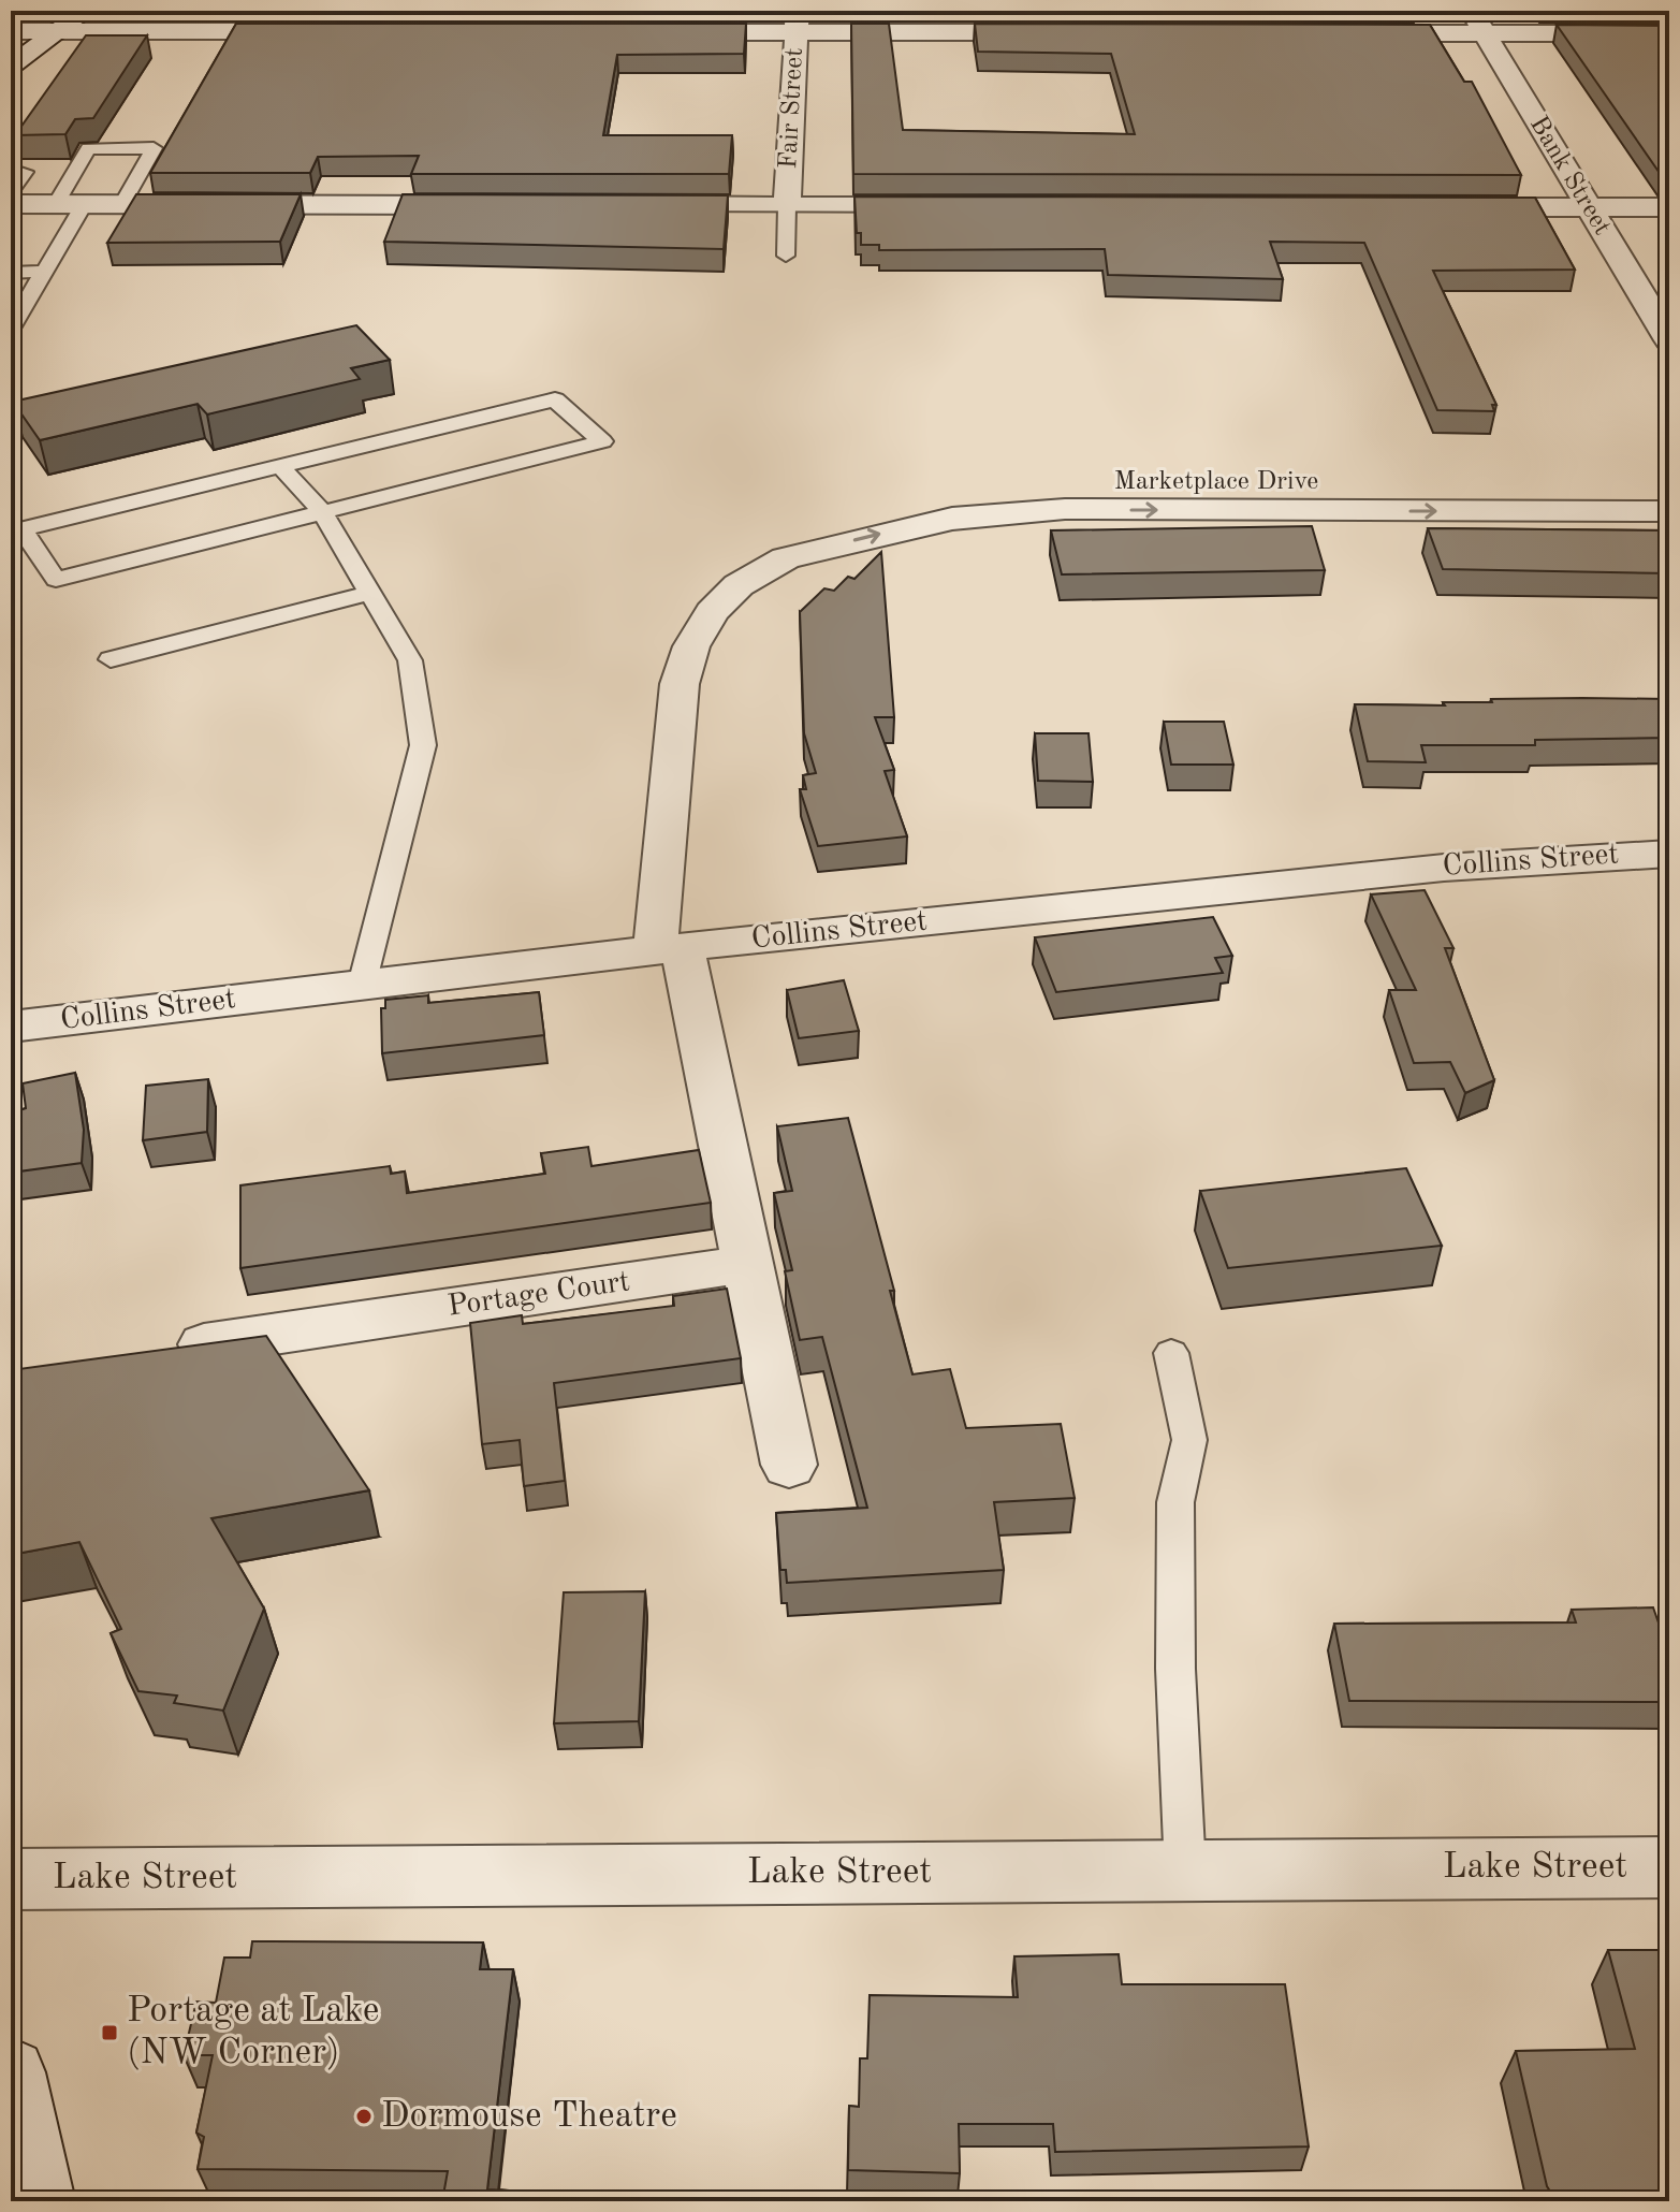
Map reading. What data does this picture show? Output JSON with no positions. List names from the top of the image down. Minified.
{"streets":{"street":["Fair Street","Bank Street","Marketplace Drive","Collins Street","Portage Court","Lake Street"]},"crossings":[["Marketplace Drive","Collins Street"]],"places":{"transit":["Portage at Lake (NW Corner)"],"other":["Dormouse Theatre"]}}
